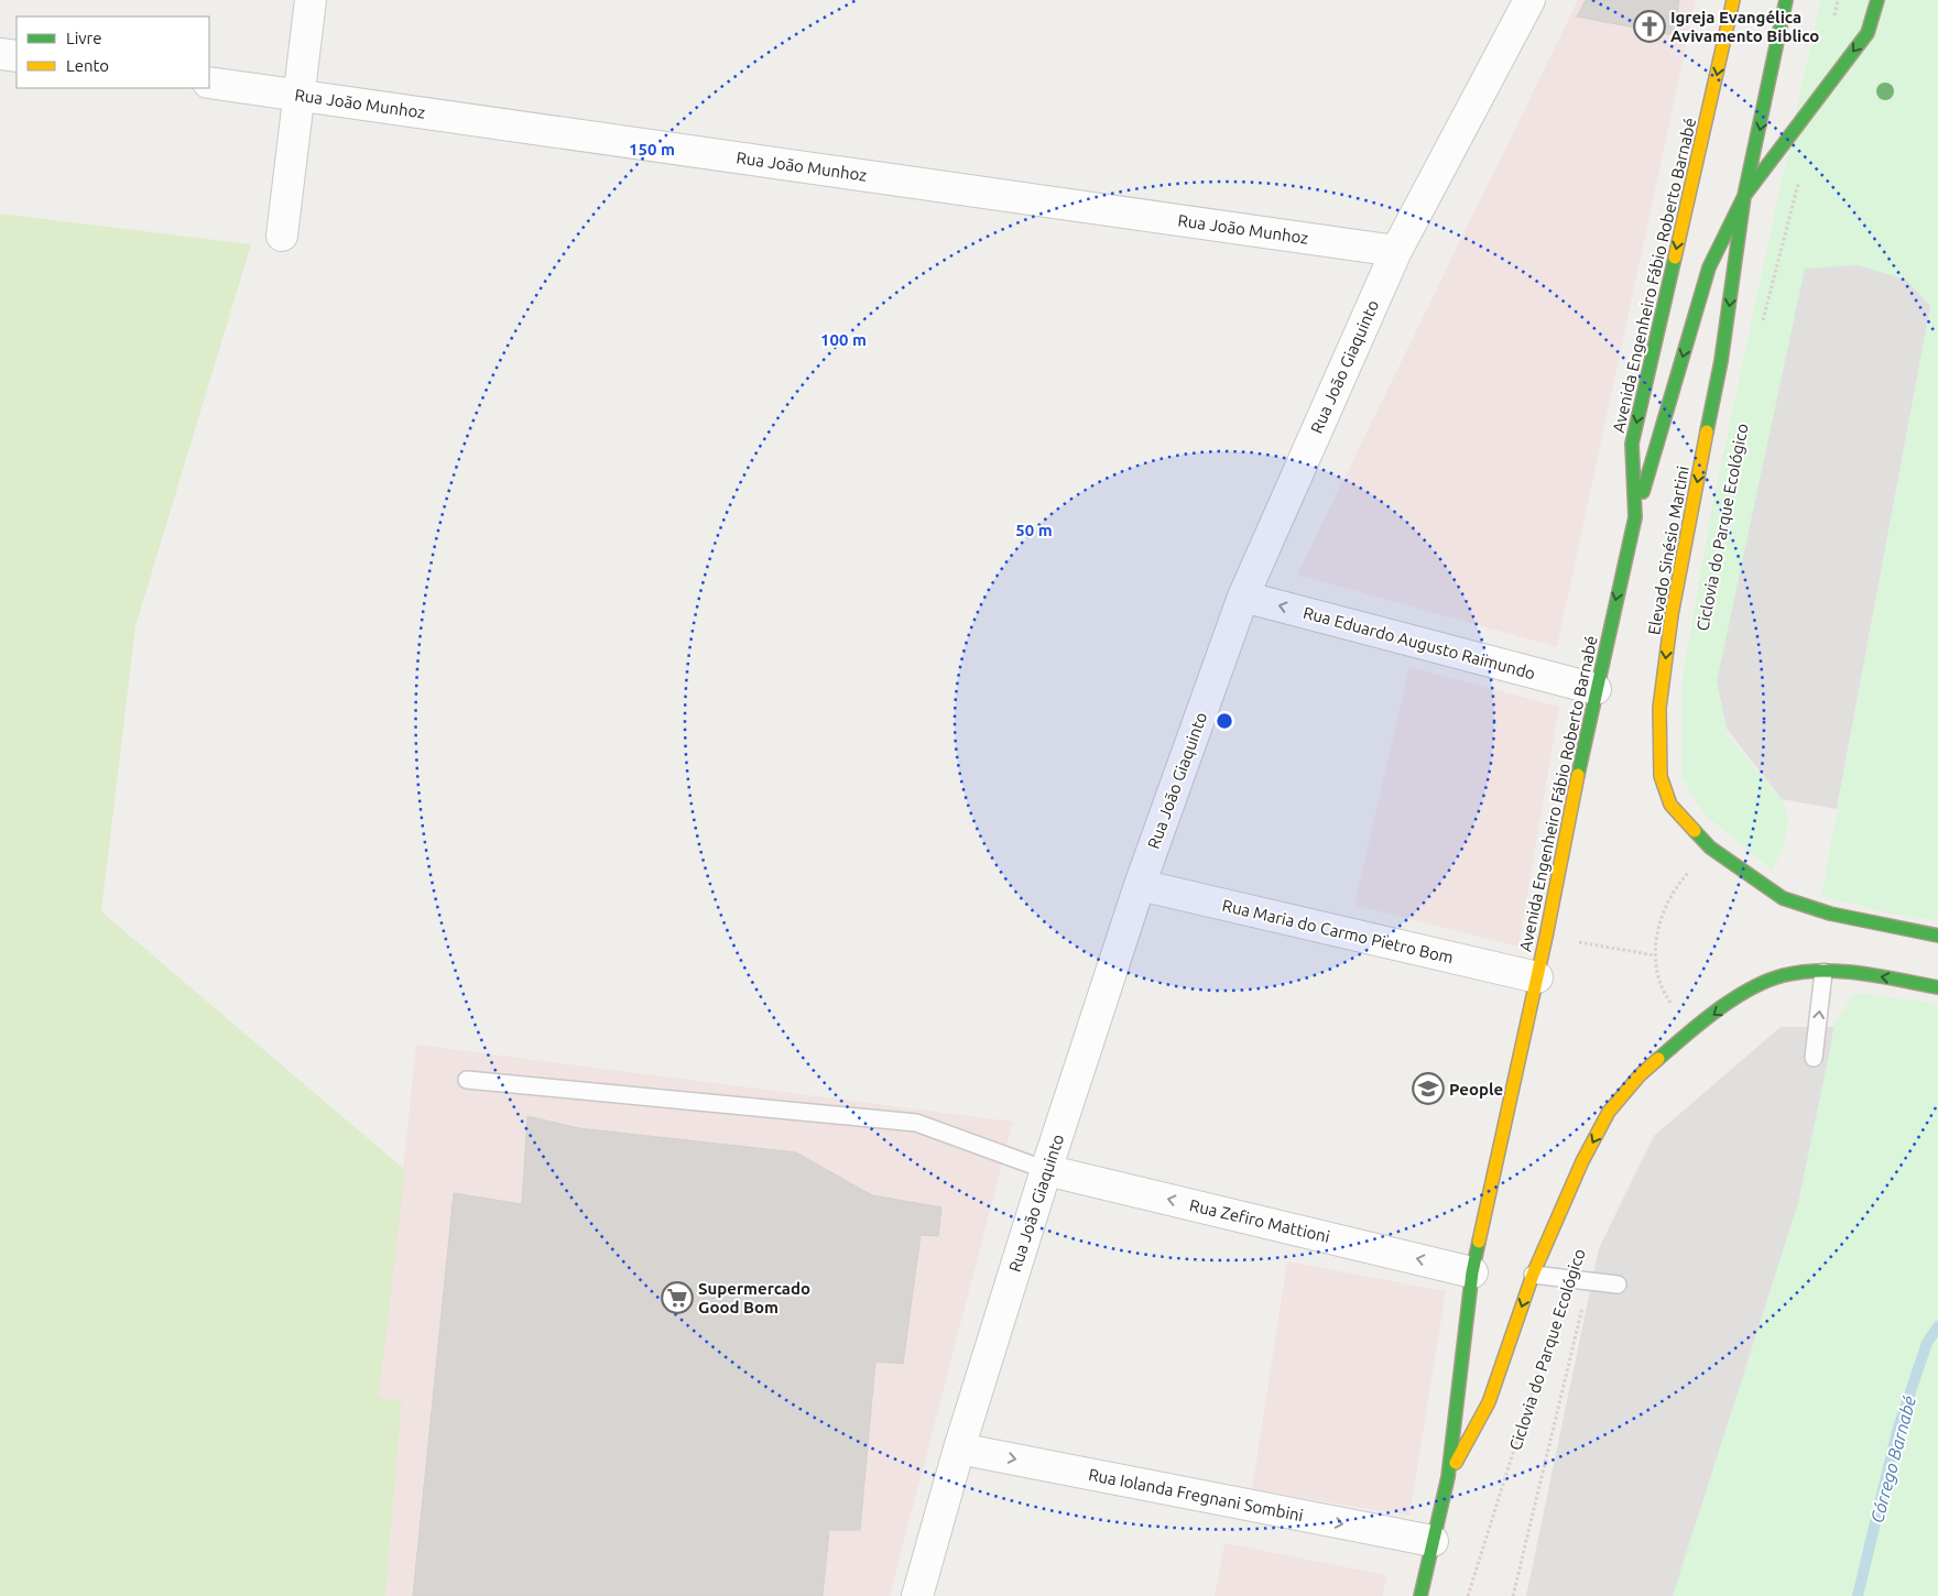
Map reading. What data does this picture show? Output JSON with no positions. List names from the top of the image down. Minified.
{"streets":{"main road":["Avenida Engenheiro Fábio Roberto Barnabé","Elevado Sinésio Martini"],"street":["Rua João Munhoz","Rua João Giaquinto","Rua Eduardo Augusto Raimundo","Rua Maria do Carmo Pietro Bom","Rua Zefiro Mattioni","Rua Iolanda Fregnani Sombini"],"path":["Ciclovia do Parque Ecológico"]},"crossings":[["Rua João Munhoz","Rua João Giaquinto"],["Avenida Engenheiro Fábio Roberto Barnabé","Rua Eduardo Augusto Raimundo"],["Avenida Engenheiro Fábio Roberto Barnabé","Rua Maria do Carmo Pietro Bom"],["Avenida Engenheiro Fábio Roberto Barnabé","Rua Zefiro Mattioni"],["Avenida Engenheiro Fábio Roberto Barnabé","Rua Iolanda Fregnani Sombini"],["Rua João Giaquinto","Rua Eduardo Augusto Raimundo"],["Rua João Giaquinto","Rua Maria do Carmo Pietro Bom"],["Rua João Giaquinto","Rua Zefiro Mattioni"],["Rua João Giaquinto","Rua Iolanda Fregnani Sombini"]],"one_way":["Rua Eduardo Augusto Raimundo","Rua Zefiro Mattioni","Rua Iolanda Fregnani Sombini"],"water":["Córrego Barnabé"],"places":{"church":["Igreja Evangélica Avivamento Biblico"],"school or university":["People"],"supermarket":["Supermercado Good Bom"]},"legend":["Livre","Lento"],"rings":["150 m","100 m","50 m"]}
